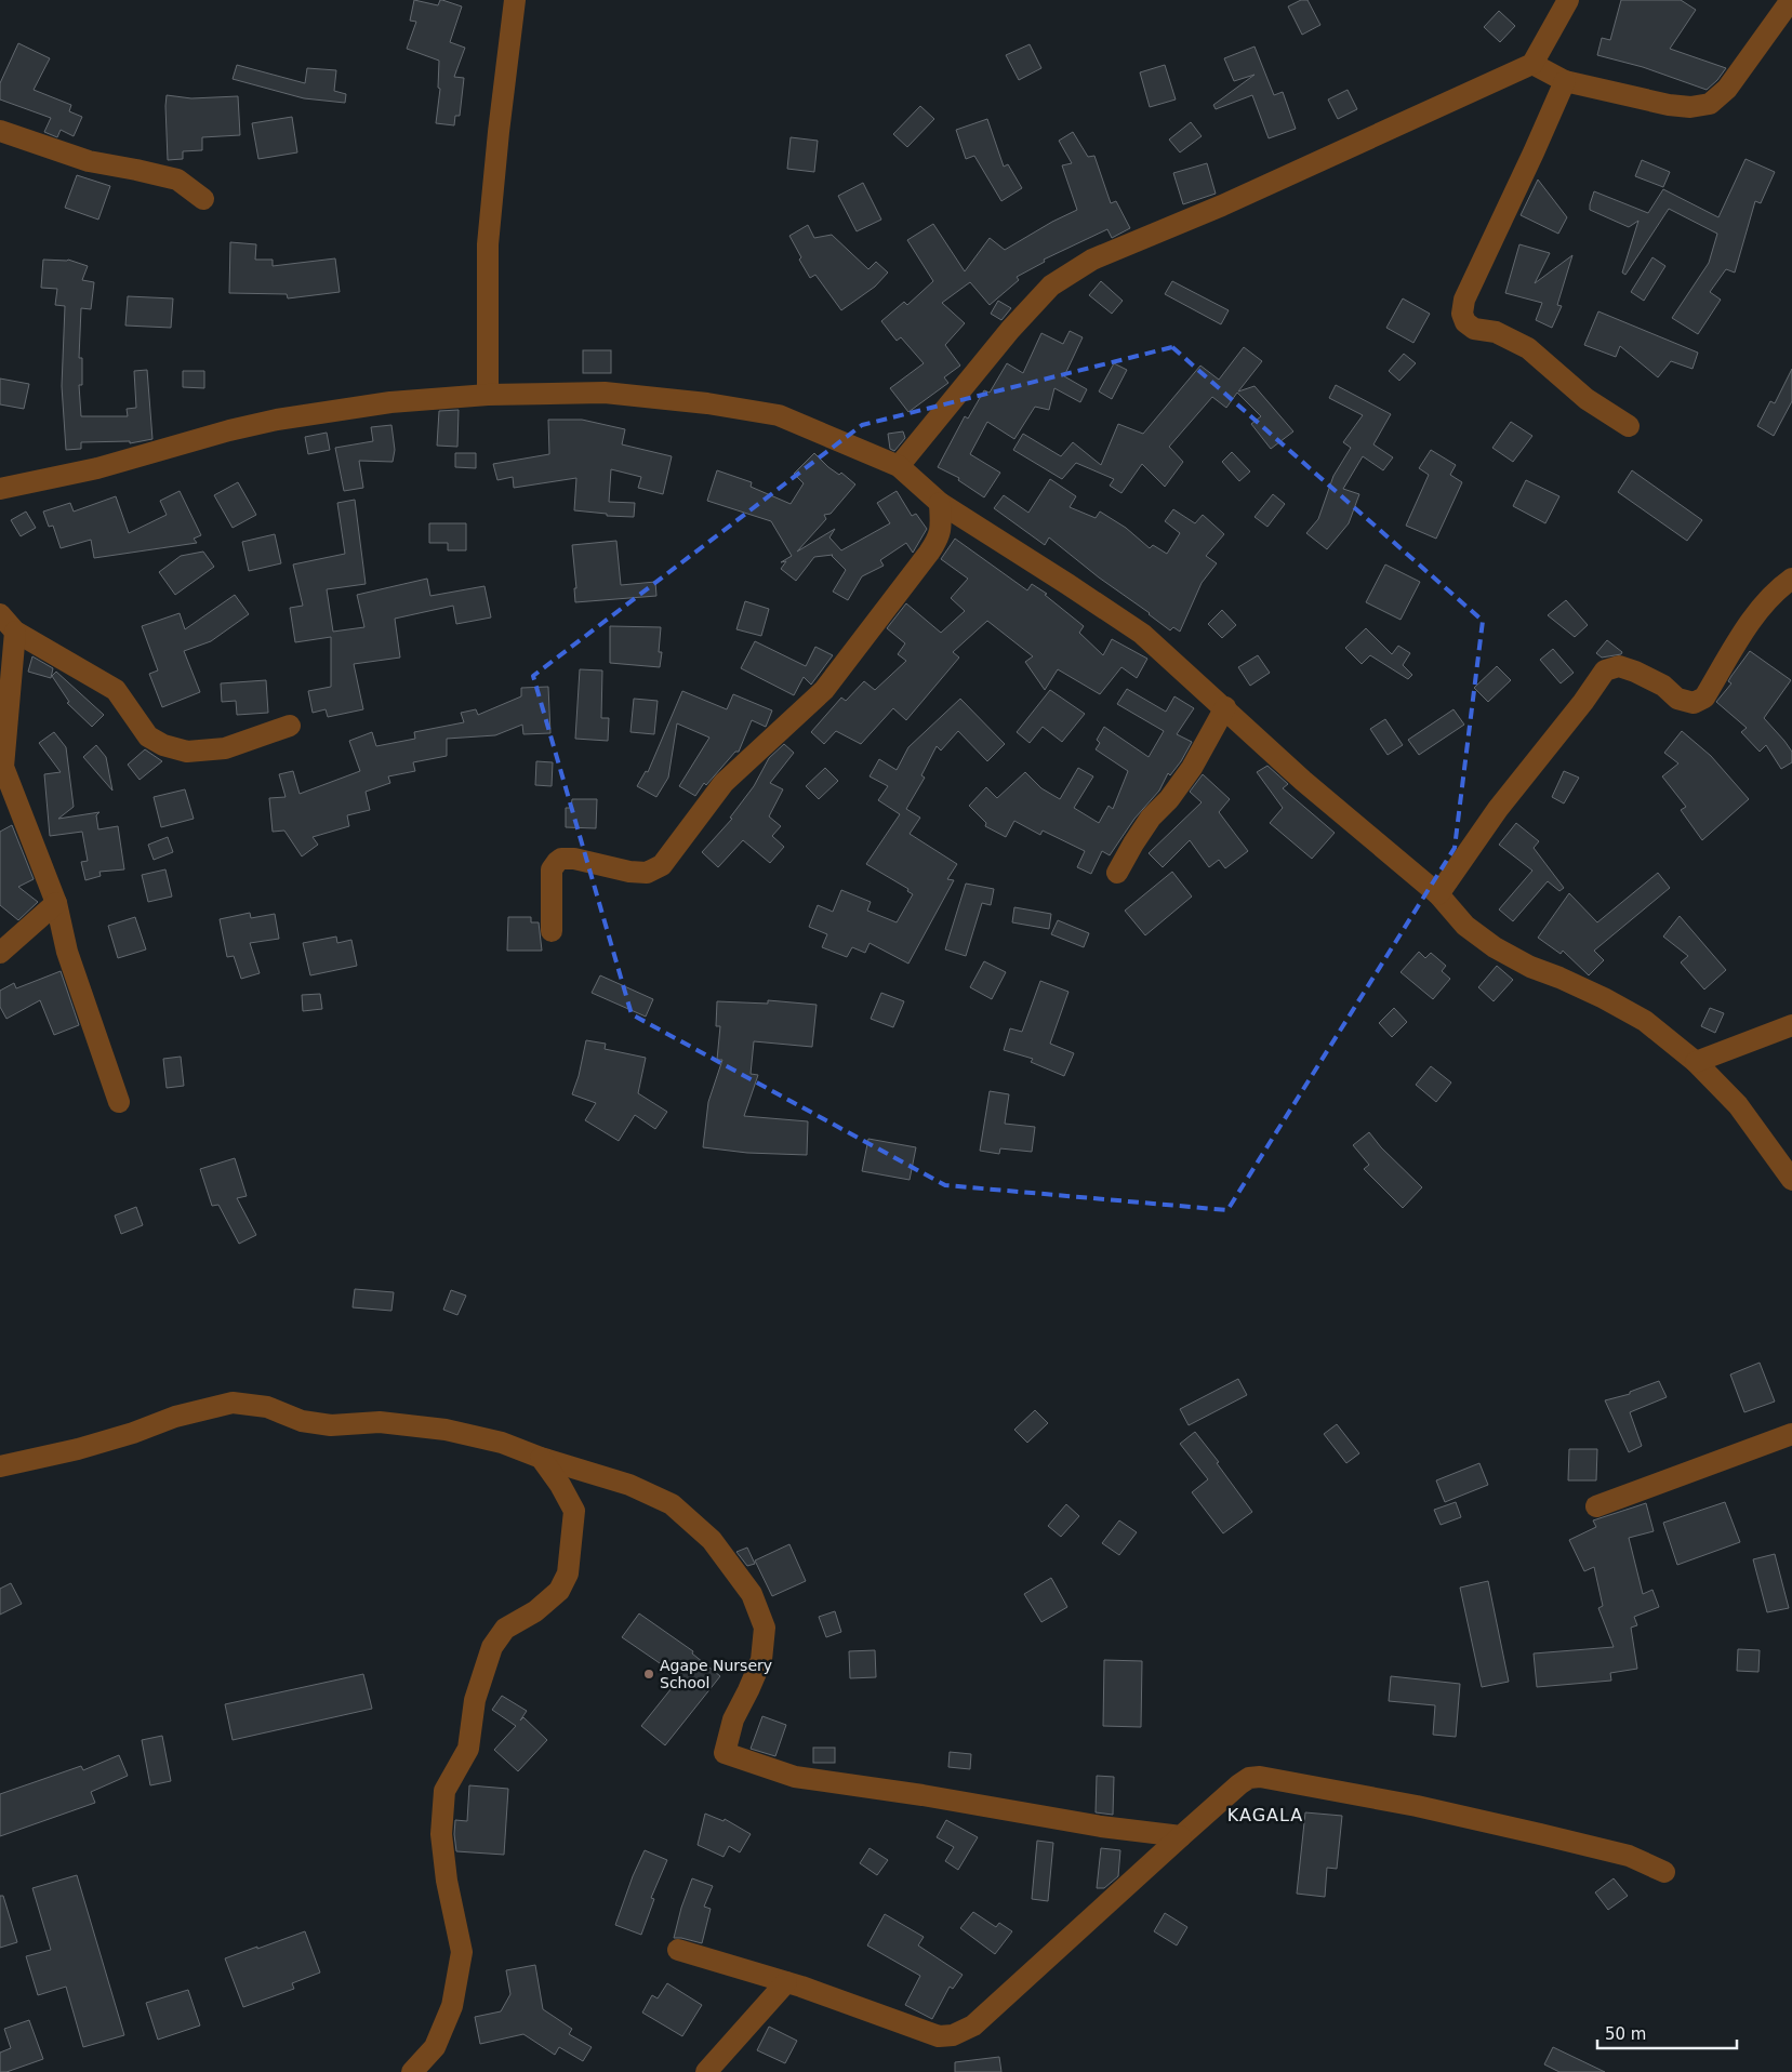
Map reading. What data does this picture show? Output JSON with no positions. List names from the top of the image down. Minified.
{"districts":["KAGALA"],"places":["Agape Nursery School"],"scale_bar":"50 m"}
